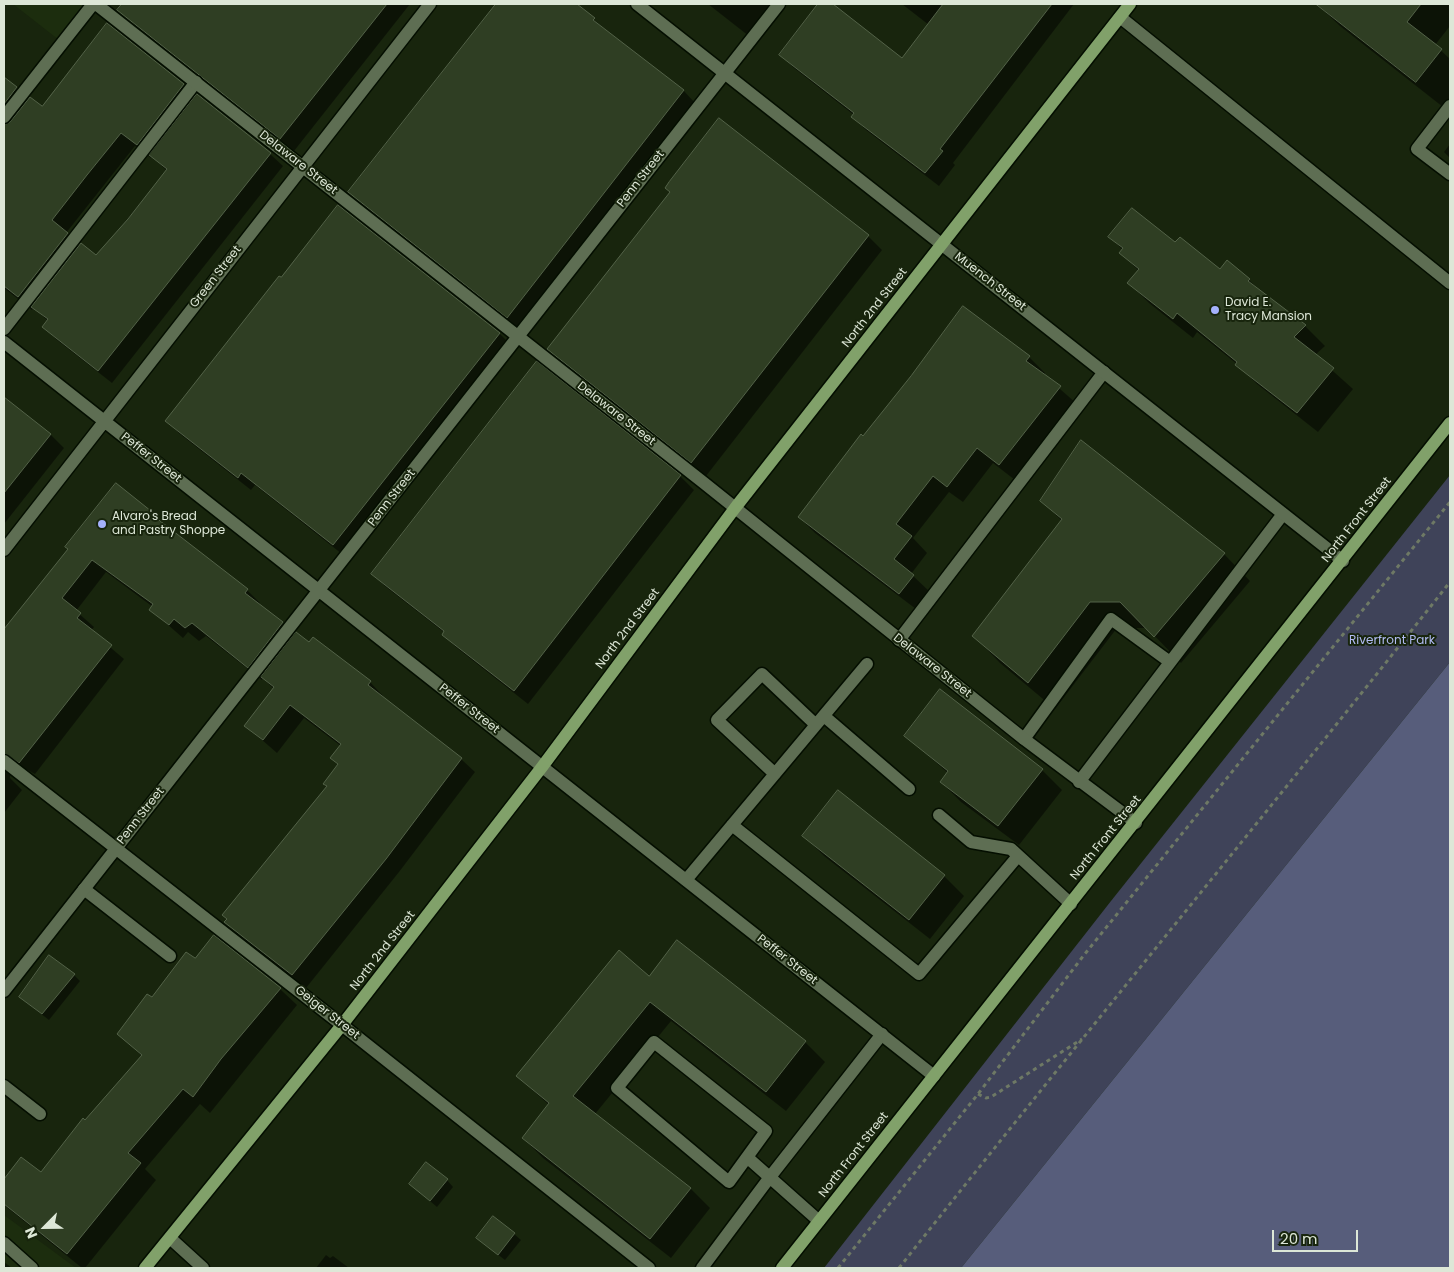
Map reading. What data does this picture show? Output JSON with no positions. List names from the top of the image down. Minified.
{"streets":{"main road":["North 2nd Street","North Front Street"],"street":["Delaware Street","Penn Street","Green Street","Muench Street","Peffer Street","Geiger Street"]},"crossings":[["Delaware Street","Penn Street"],["Delaware Street","Green Street"],["Delaware Street","North 2nd Street"],["Delaware Street","North Front Street"],["Penn Street","Muench Street"],["Penn Street","Peffer Street"],["Penn Street","Geiger Street"],["Green Street","Peffer Street"],["Muench Street","North 2nd Street"],["Muench Street","North Front Street"],["North 2nd Street","Peffer Street"],["North 2nd Street","Geiger Street"],["Peffer Street","North Front Street"]],"parks":["Riverfront Park"],"places":["David E. Tracy Mansion","Alvaro's Bread and Pastry Shoppe"],"scale_bar":"20 m","north":"bottom left"}
